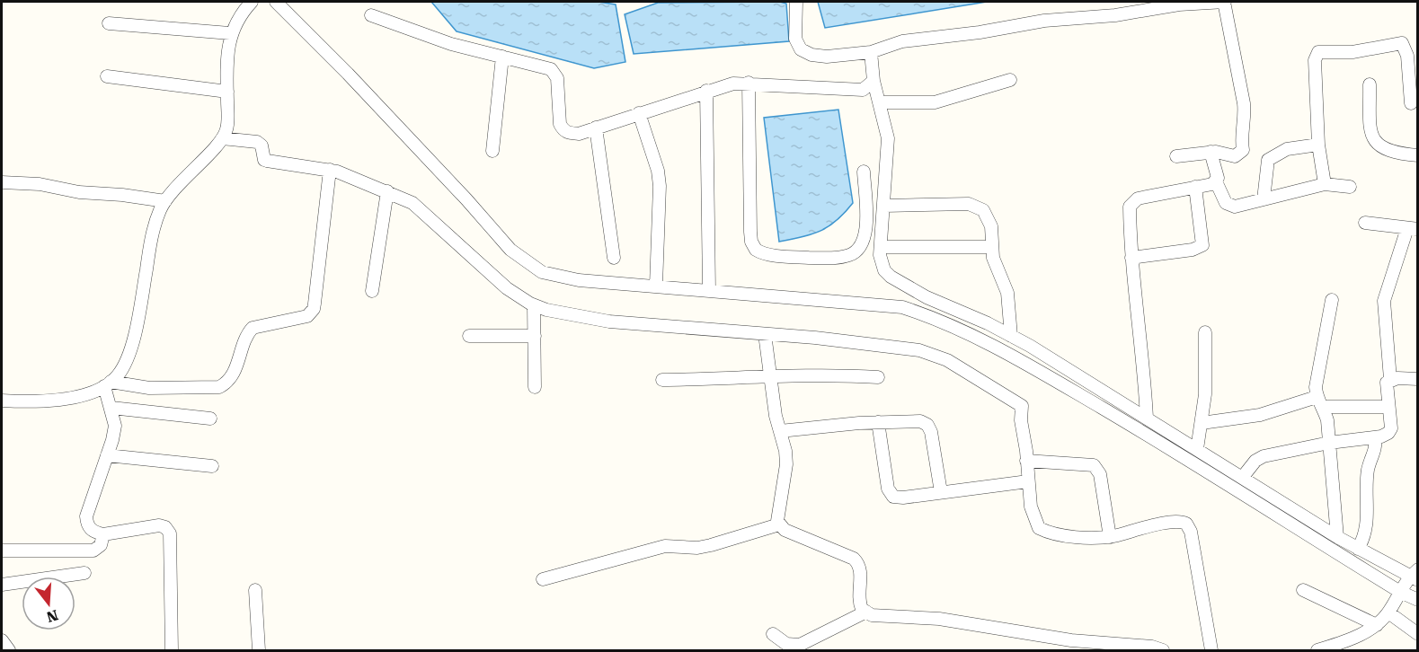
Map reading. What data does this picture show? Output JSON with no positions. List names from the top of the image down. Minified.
{"north":"bottom"}
